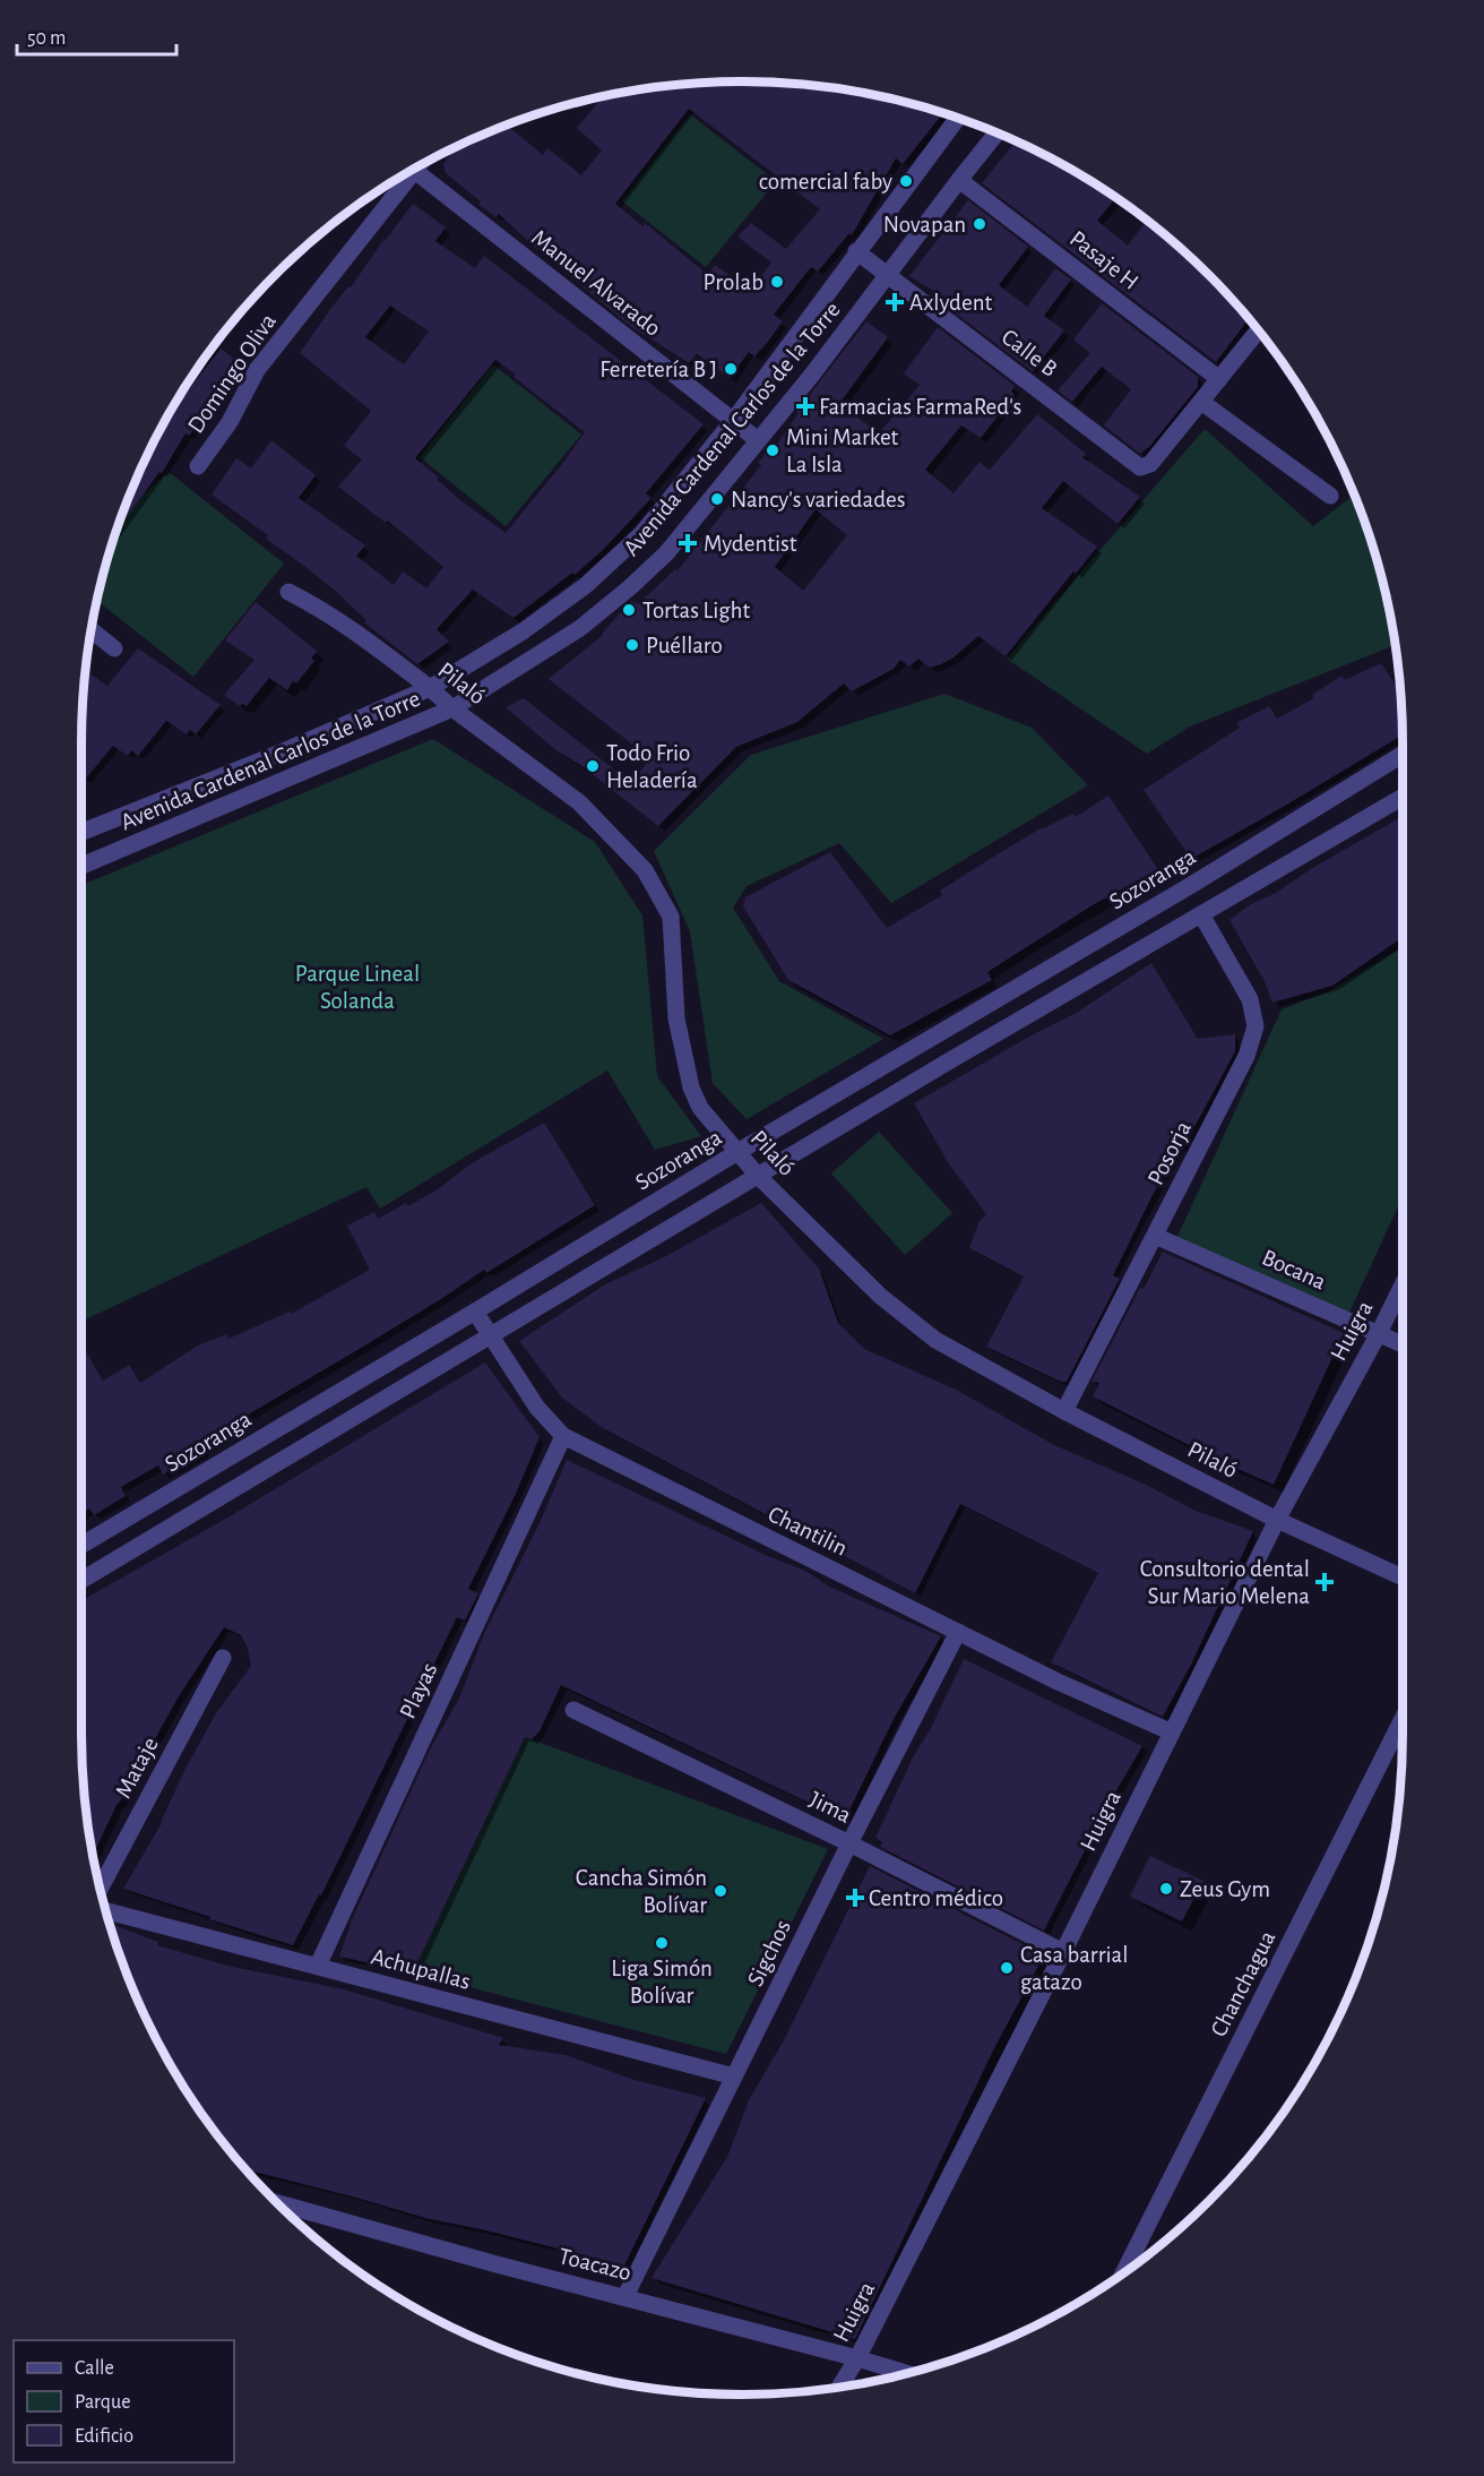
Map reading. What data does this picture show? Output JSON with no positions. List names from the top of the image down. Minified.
{"streets":{"street":["Pasaje H","Manuel Alvarado","Calle B","Domingo Oliva","Avenida Cardenal Carlos de la Torre","Pilaló","Sozoranga","Posorja","Bocana","Huigra","Chantilin","Playas","Mataje","Jima","Sigchos","Achupallas","Chanchagua","Toacazo"]},"crossings":[["Pasaje H","Avenida Cardenal Carlos de la Torre"],["Manuel Alvarado","Avenida Cardenal Carlos de la Torre"],["Calle B","Avenida Cardenal Carlos de la Torre"],["Avenida Cardenal Carlos de la Torre","Pilaló"],["Pilaló","Sozoranga"],["Pilaló","Posorja"],["Pilaló","Huigra"],["Sozoranga","Chantilin"],["Posorja","Bocana"],["Bocana","Huigra"],["Huigra","Chantilin"],["Huigra","Jima"],["Huigra","Toacazo"],["Chantilin","Playas"],["Chantilin","Sigchos"],["Playas","Achupallas"],["Jima","Sigchos"],["Sigchos","Achupallas"],["Sigchos","Toacazo"]],"parks":["Parque Lineal Solanda"],"places":{"other":["comercial faby","Novapan","Prolab","Ferretería B J","Mini Market La Isla","Nancy's variedades","Tortas Light","Puéllaro","Todo Frio Heladería","Zeus Gym","Cancha Simón Bolívar","Liga Simón Bolívar","Casa barrial gatazo"],"health":["Axlydent","Farmacias FarmaRed's","Mydentist","Consultorio dental Sur Mario Melena","Centro médico"]},"legend":["Calle","Parque","Edificio"],"scale_bar":"50 m"}
